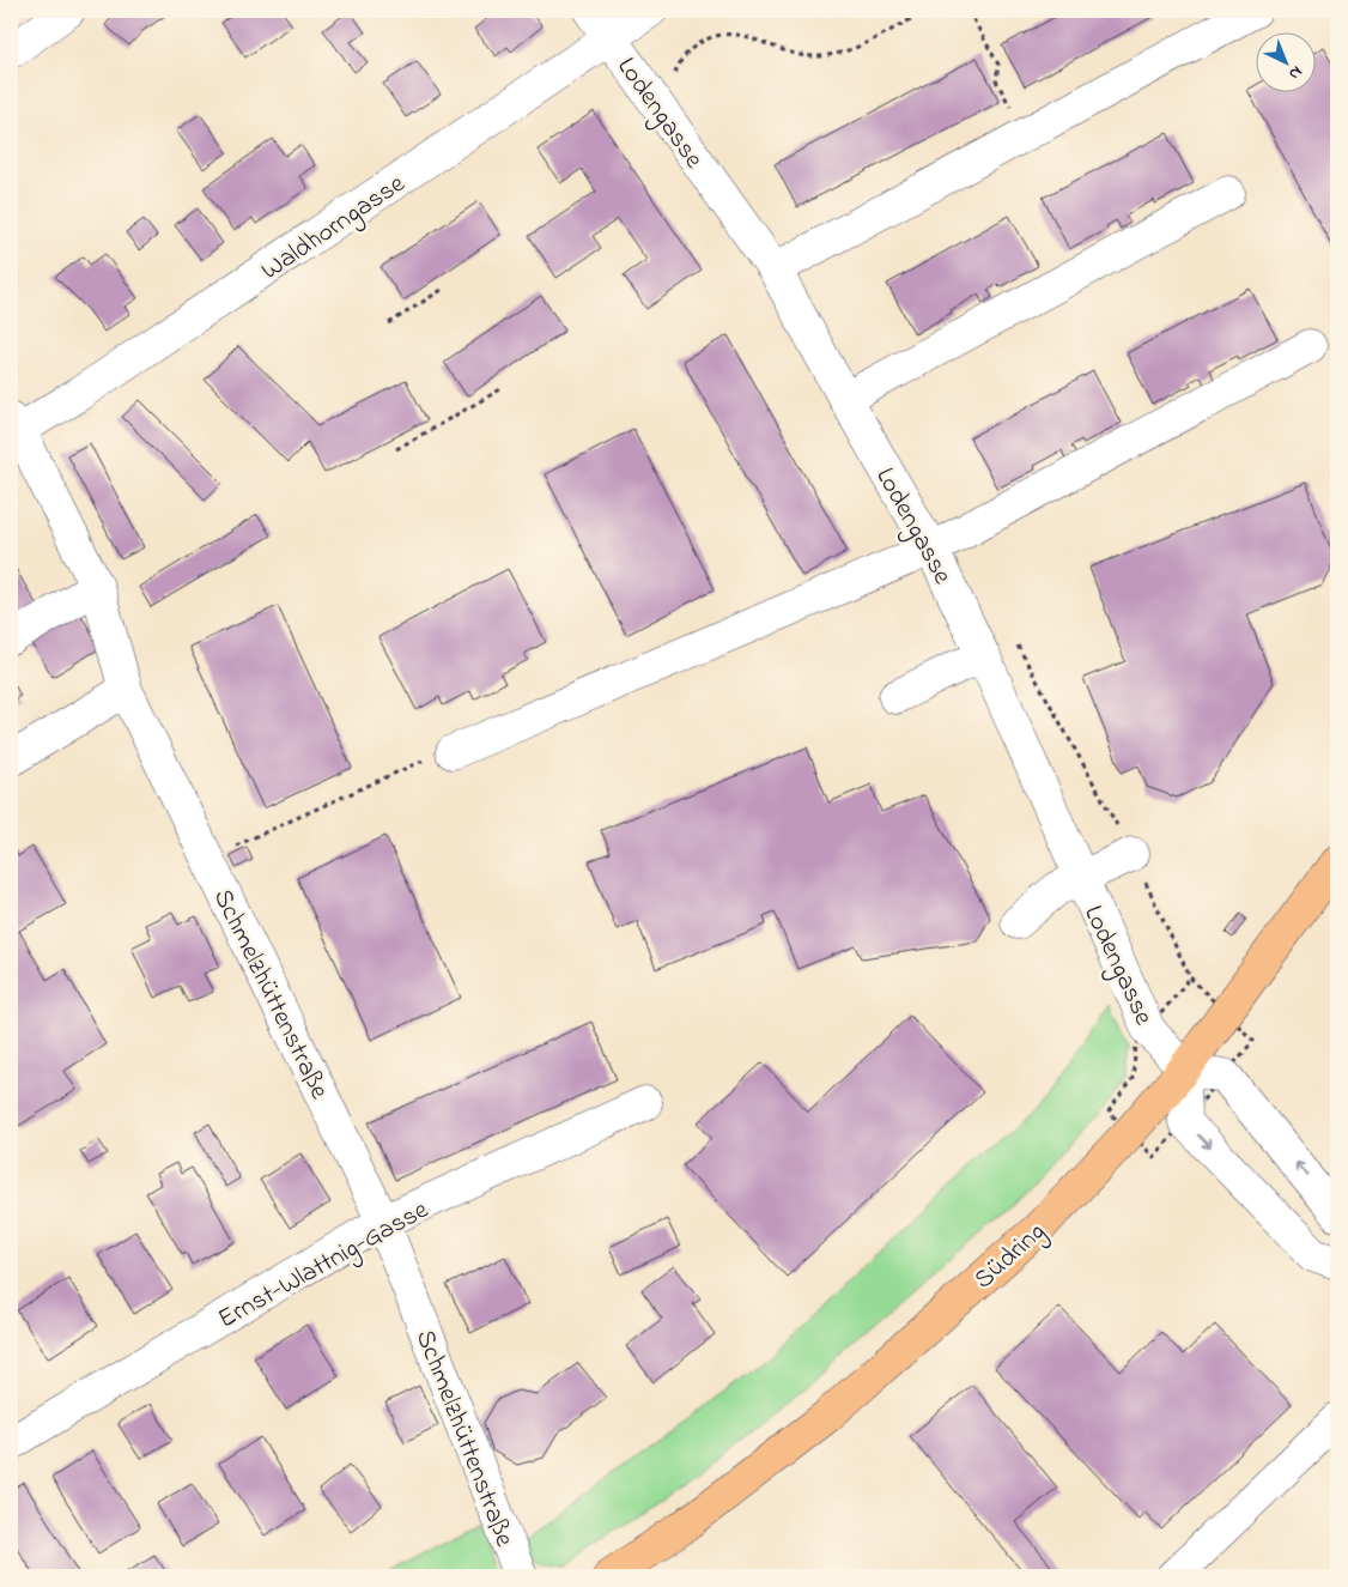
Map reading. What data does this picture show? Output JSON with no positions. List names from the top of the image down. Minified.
{"streets":{"main road":["Südring"],"street":["Lodengasse","Waldhorngasse","Schmelzhüttenstraße","Ernst-Wlattnig-Gasse"]},"crossings":[["Lodengasse","Waldhorngasse"],["Lodengasse","Südring"],["Waldhorngasse","Schmelzhüttenstraße"],["Schmelzhüttenstraße","Ernst-Wlattnig-Gasse"]],"north":"bottom right"}
